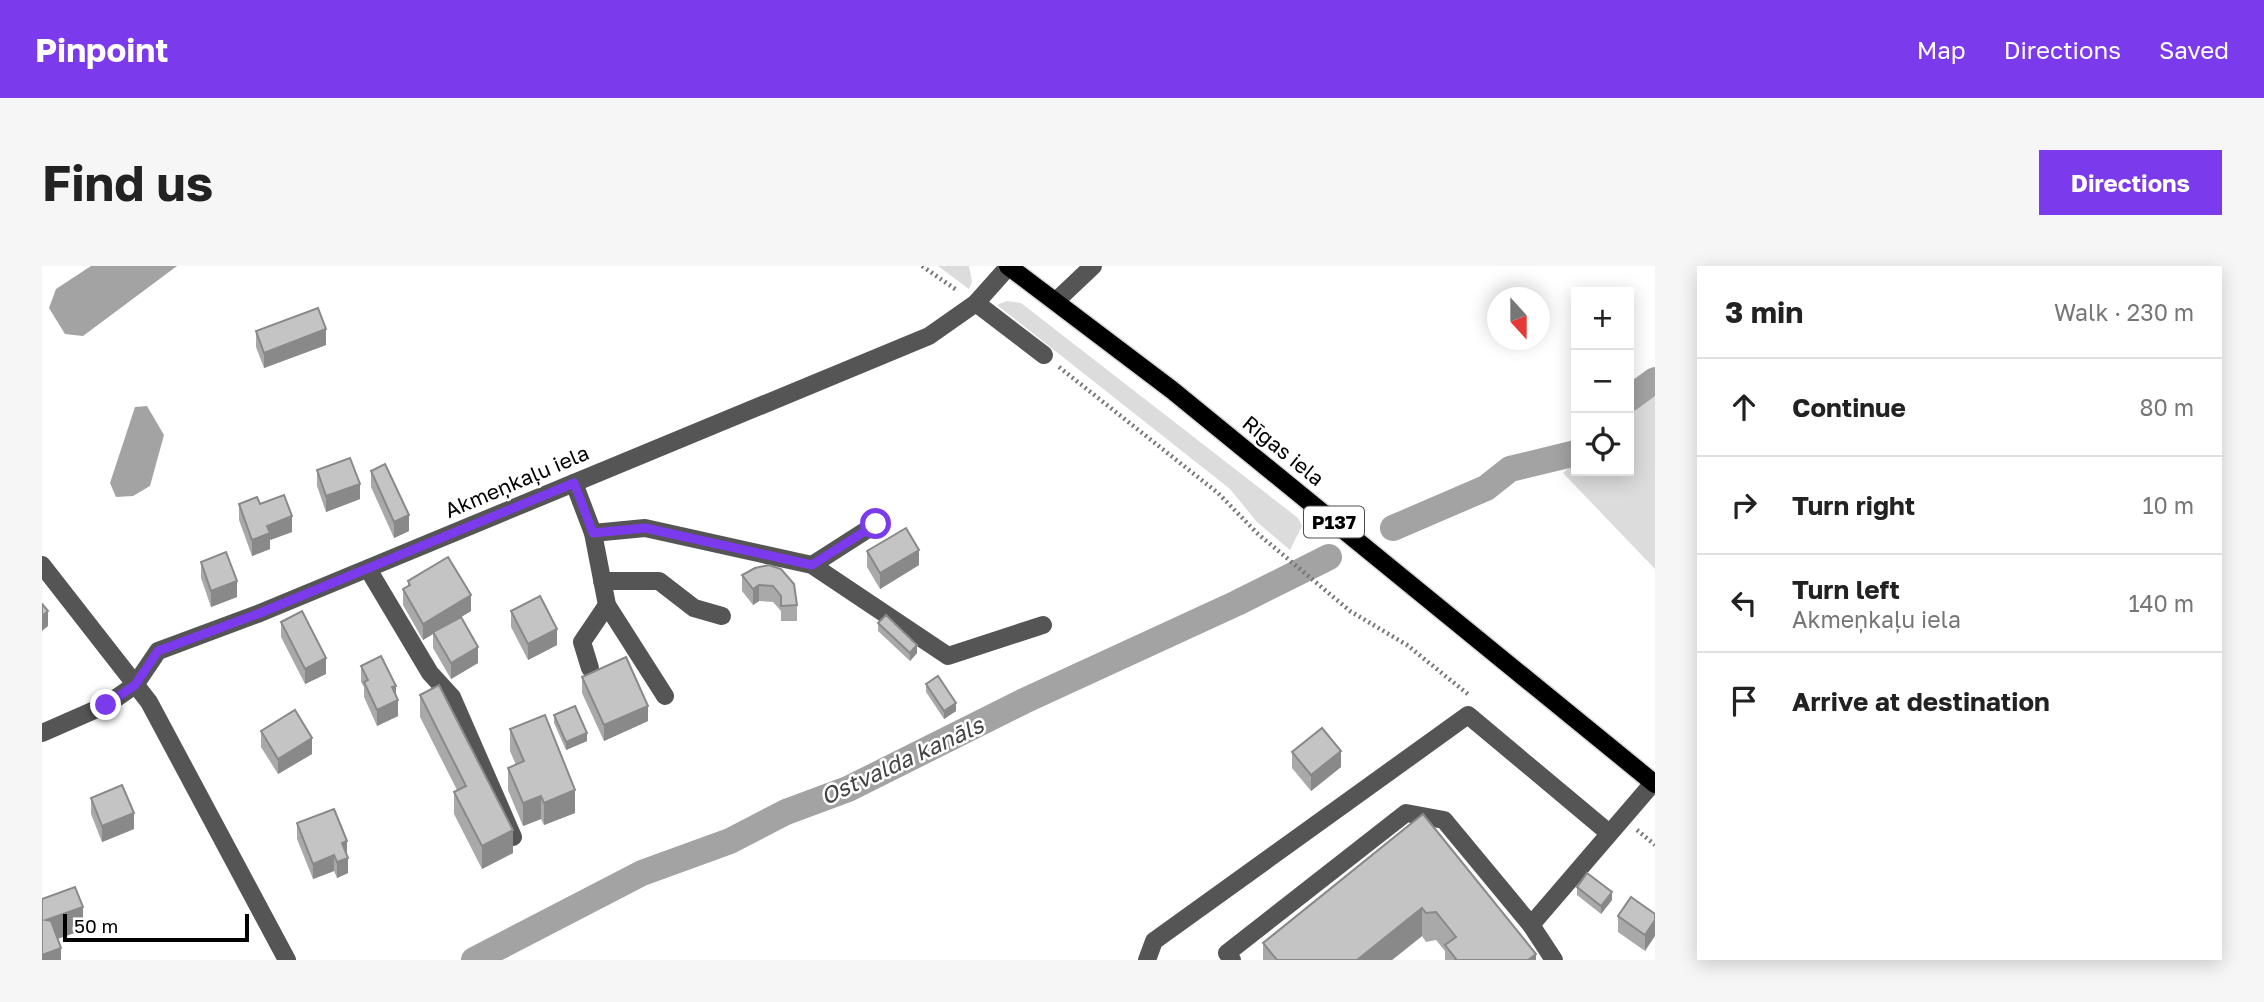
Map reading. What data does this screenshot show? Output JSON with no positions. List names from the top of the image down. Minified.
{"streets":{"main road":["Rīgas iela","P137"],"street":["Akmeņkaļu iela"]},"crossings":[["Rīgas iela","Akmeņkaļu iela"]],"water":["Ostvalda kanāls"],"scale_bar":"50 m","north":"bottom","page":{"header":"Pinpoint","nav":["Map","Directions","Saved"],"buttons":"Directions","title":"Find us","heading":["3 min","Walk · 230 m"],"map_buttons":["+","−"],"list":[["Continue","80 m"],["Turn right","10 m"],["Turn left","Akmeņkaļu iela","140 m"],"Arrive at destination"],"scale":"50 m"}}
